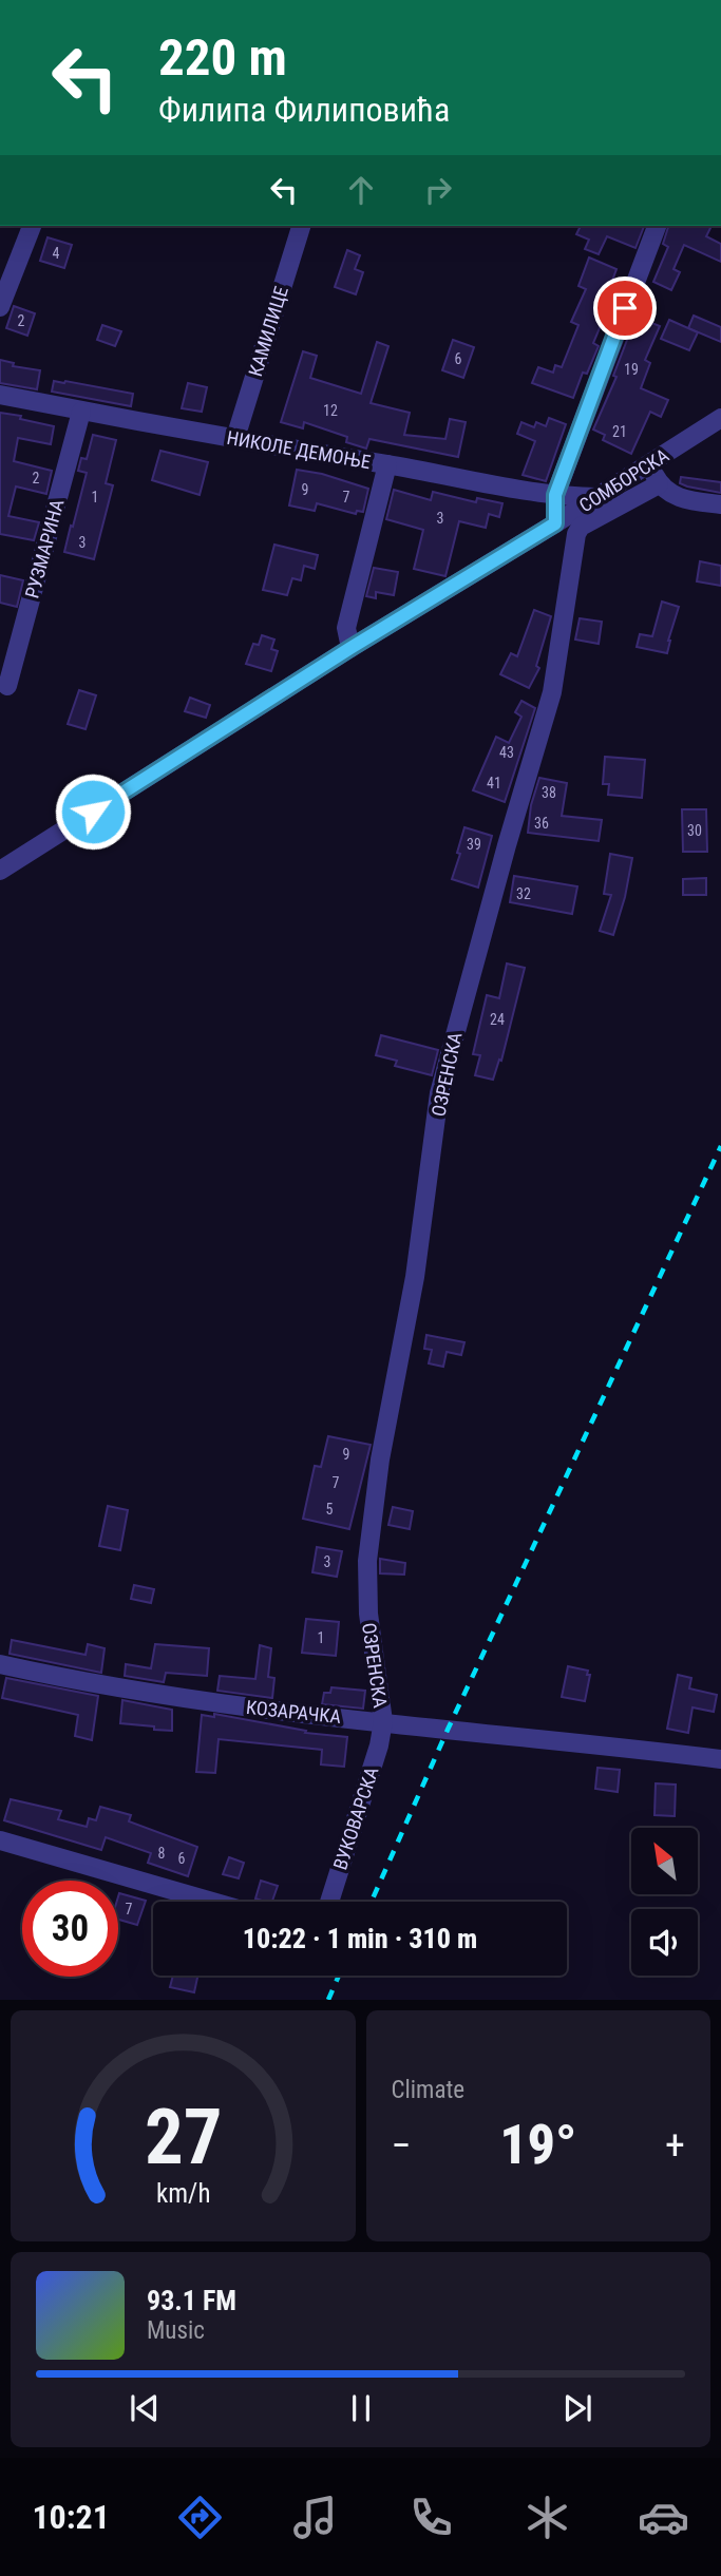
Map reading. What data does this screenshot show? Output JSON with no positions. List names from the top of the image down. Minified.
{"streets":{"street":["КАМИЛИЦЕ","НИКОЛЕ ДЕМОЊЕ","СОМБОРСКА","РУЗМАРИНА","ОЗРЕНСКА","КОЗАРАЧКА","ВУКОВАРСКА"]},"crossings":[["КАМИЛИЦЕ","НИКОЛЕ ДЕМОЊЕ"],["НИКОЛЕ ДЕМОЊЕ","СОМБОРСКА"],["НИКОЛЕ ДЕМОЊЕ","РУЗМАРИНА"],["ОЗРЕНСКА","КОЗАРАЧКА"],["ОЗРЕНСКА","ВУКОВАРСКА"],["КОЗАРАЧКА","ВУКОВАРСКА"]],"house_numbers":["4","2","6","19","12","21","2","9","1","7","3","3","43","41","38","36","30","39","32","24","9","7","5","3","1","8","6","7"],"north":"top left","page":{"turn":["220 m","Филипа Филиповића"],"limit":"30","trip":"10:22 · 1 min · 310 m","tile":"Climate","heat":["−","19°","+"],"song":["93.1 FM","Music"],"tabs":"10:21","gauge":["27","km/h"]}}
